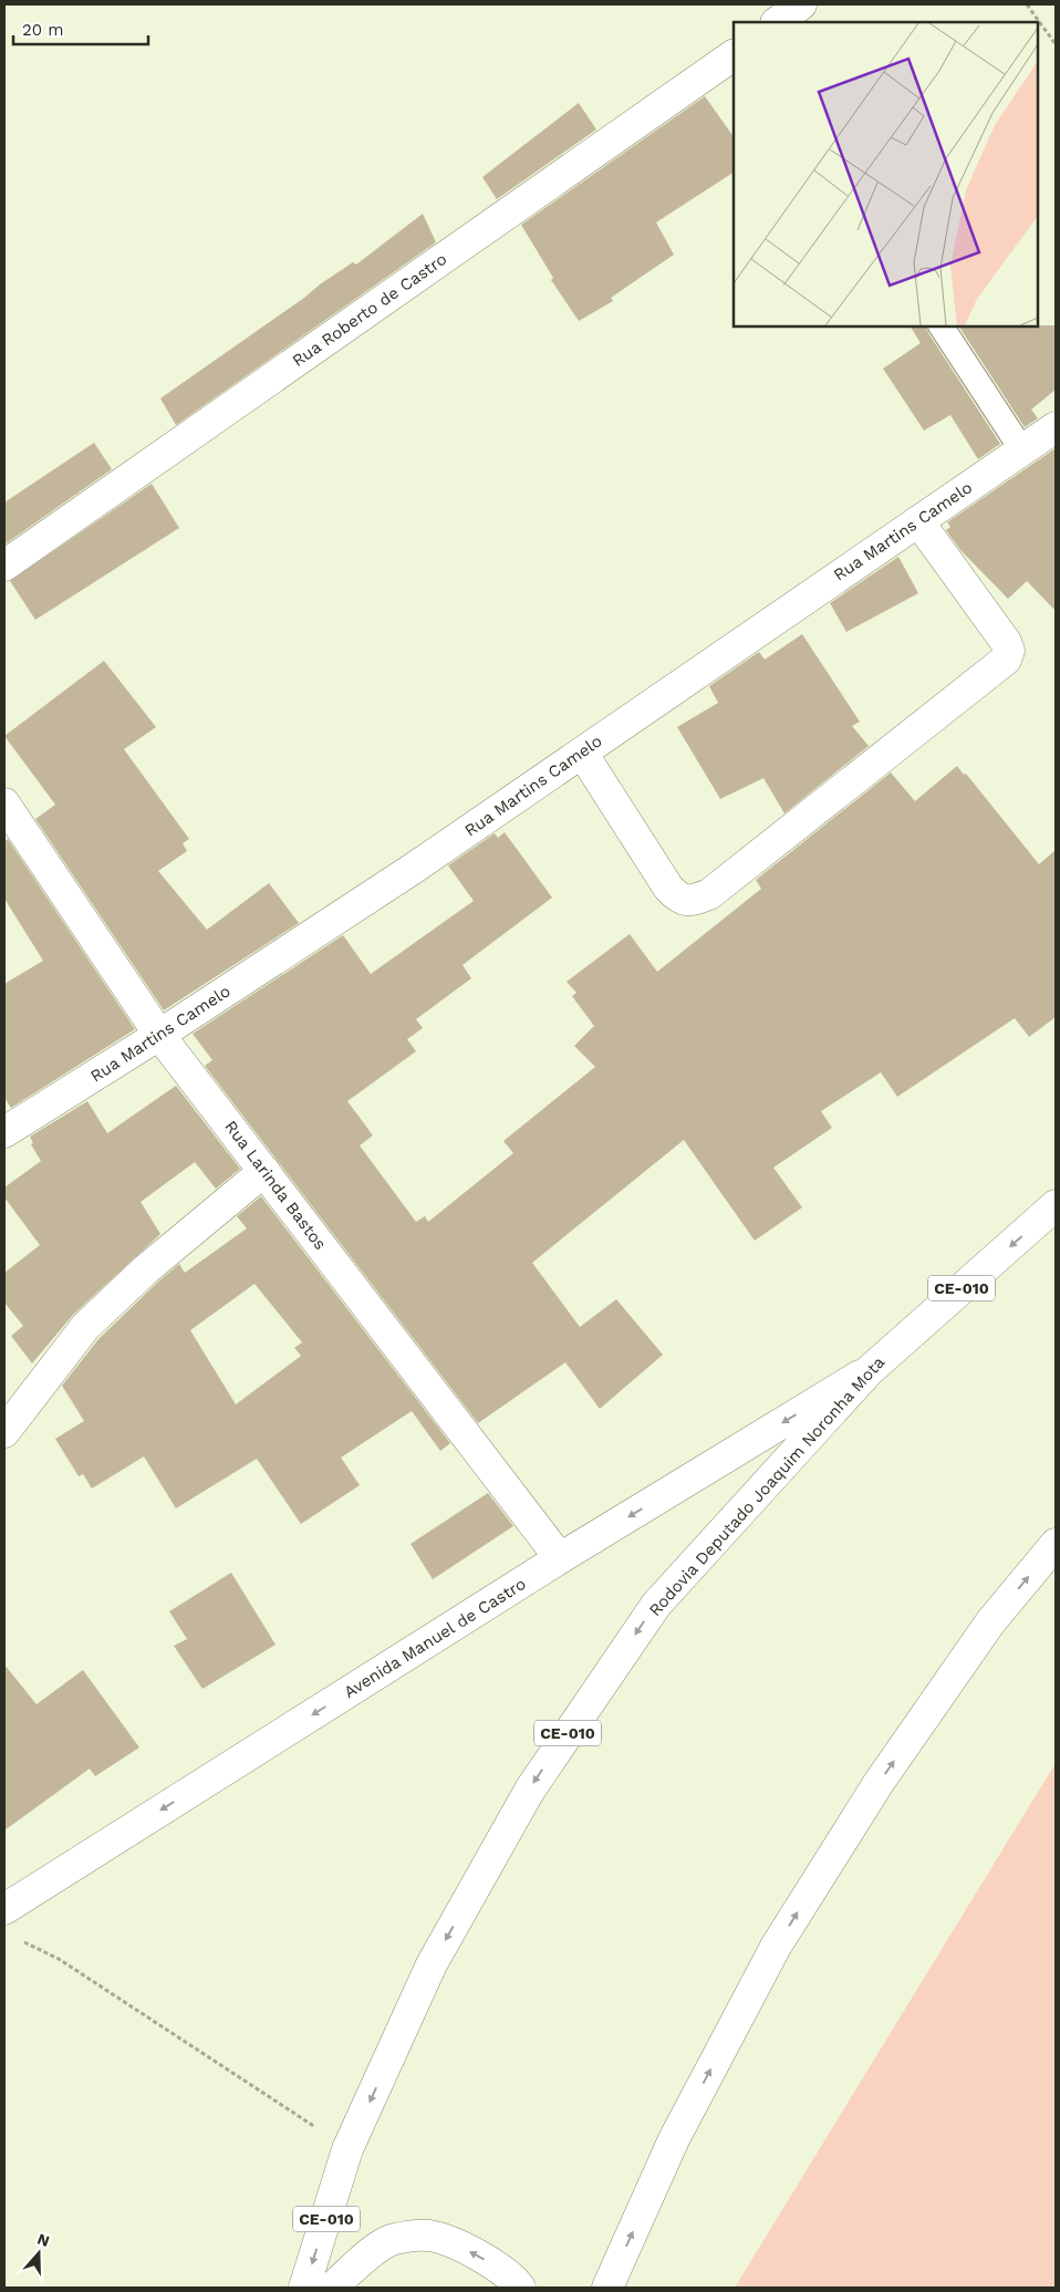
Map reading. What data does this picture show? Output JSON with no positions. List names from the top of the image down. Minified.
{"streets":{"main road":["Rua Roberto de Castro","Rua Martins Camelo","Rua Larinda Bastos","CE-010","Rodovia Deputado Joaquim Noronha Mota","Avenida Manuel de Castro"]},"crossings":[["Rua Martins Camelo","Rua Larinda Bastos"],["Rua Larinda Bastos","Avenida Manuel de Castro"],["Rodovia Deputado Joaquim Noronha Mota","Avenida Manuel de Castro"]],"one_way":["Rodovia Deputado Joaquim Noronha Mota","Avenida Manuel de Castro"],"scale_bar":"20 m","north":"top"}
